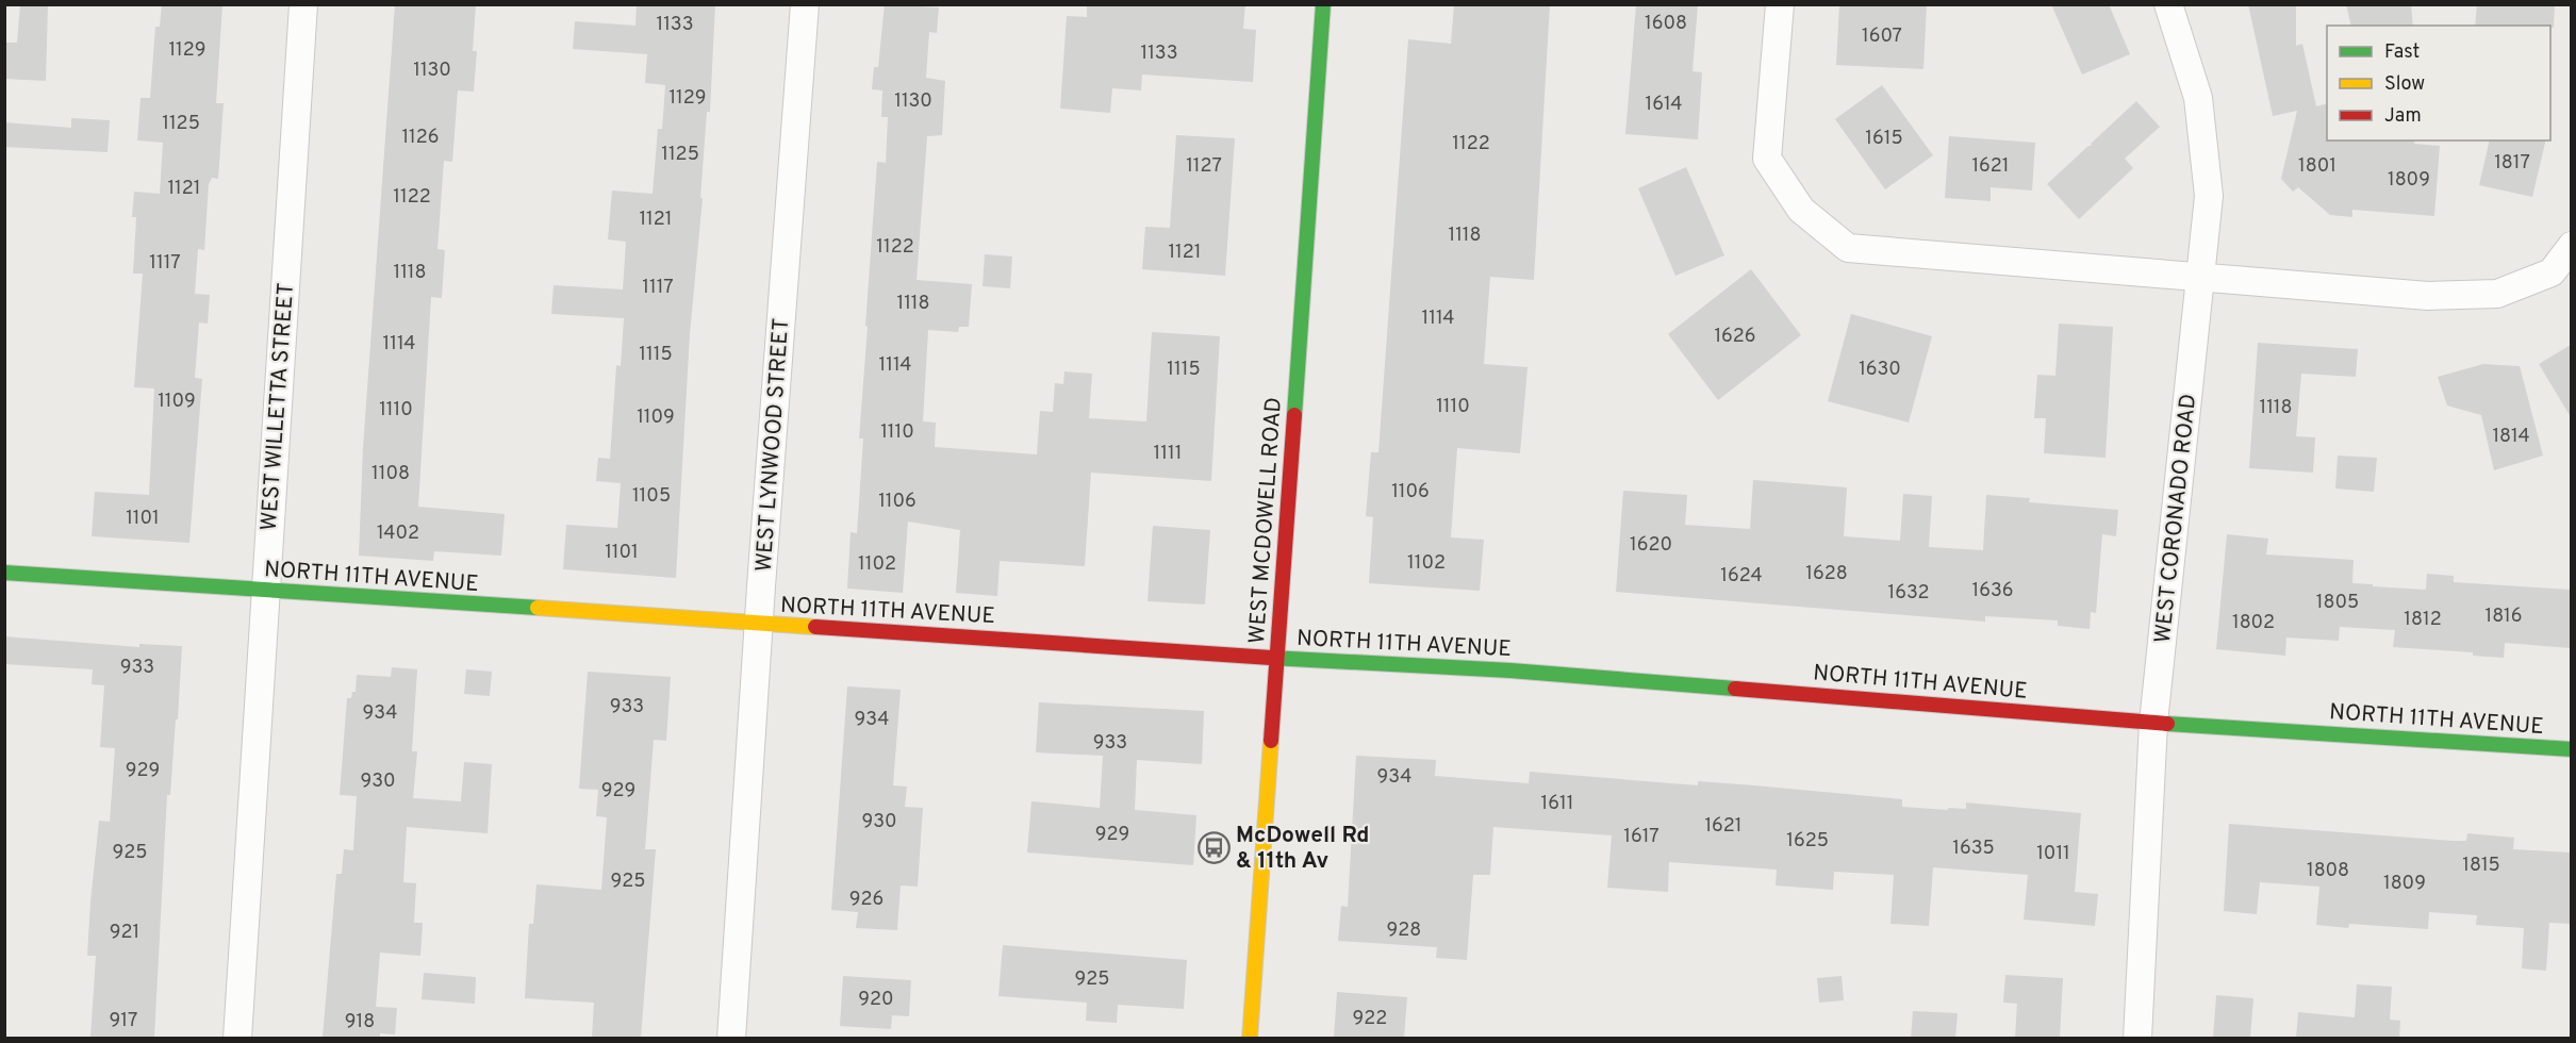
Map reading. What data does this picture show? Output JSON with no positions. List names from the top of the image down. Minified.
{"streets":{"street":["WEST WILLETTA STREET","WEST LYNWOOD STREET","WEST CORONADO ROAD","WEST MCDOWELL ROAD","NORTH 11TH AVENUE"]},"crossings":[["WEST WILLETTA STREET","NORTH 11TH AVENUE"],["WEST LYNWOOD STREET","NORTH 11TH AVENUE"],["WEST CORONADO ROAD","NORTH 11TH AVENUE"],["WEST MCDOWELL ROAD","NORTH 11TH AVENUE"]],"places":{"bus stop":["McDowell Rd & 11th Av"]},"house_numbers":["1608","1133","1607","1129","1133","1130","1129","1130","1614","1125","1126","1615","1122","1125","1817","1127","1621","1801","1809","1121","1122","1121","1118","1122","1121","1117","1118","1117","1118","1114","1626","1114","1115","1114","1115","1630","1109","1110","1118","1110","1109","1110","1814","1111","1108","1106","1105","1106","1101","1402","1620","1101","1102","1102","1628","1624","1636","1632","1805","1816","1812","1802","933","933","934","934","933","929","934","930","929","1611","930","1621","929","1617","1625","1635","925","1011","1815","1808","925","1809","926","928","921","925","920","922","917","918"],"legend":["Fast","Slow","Jam"]}
